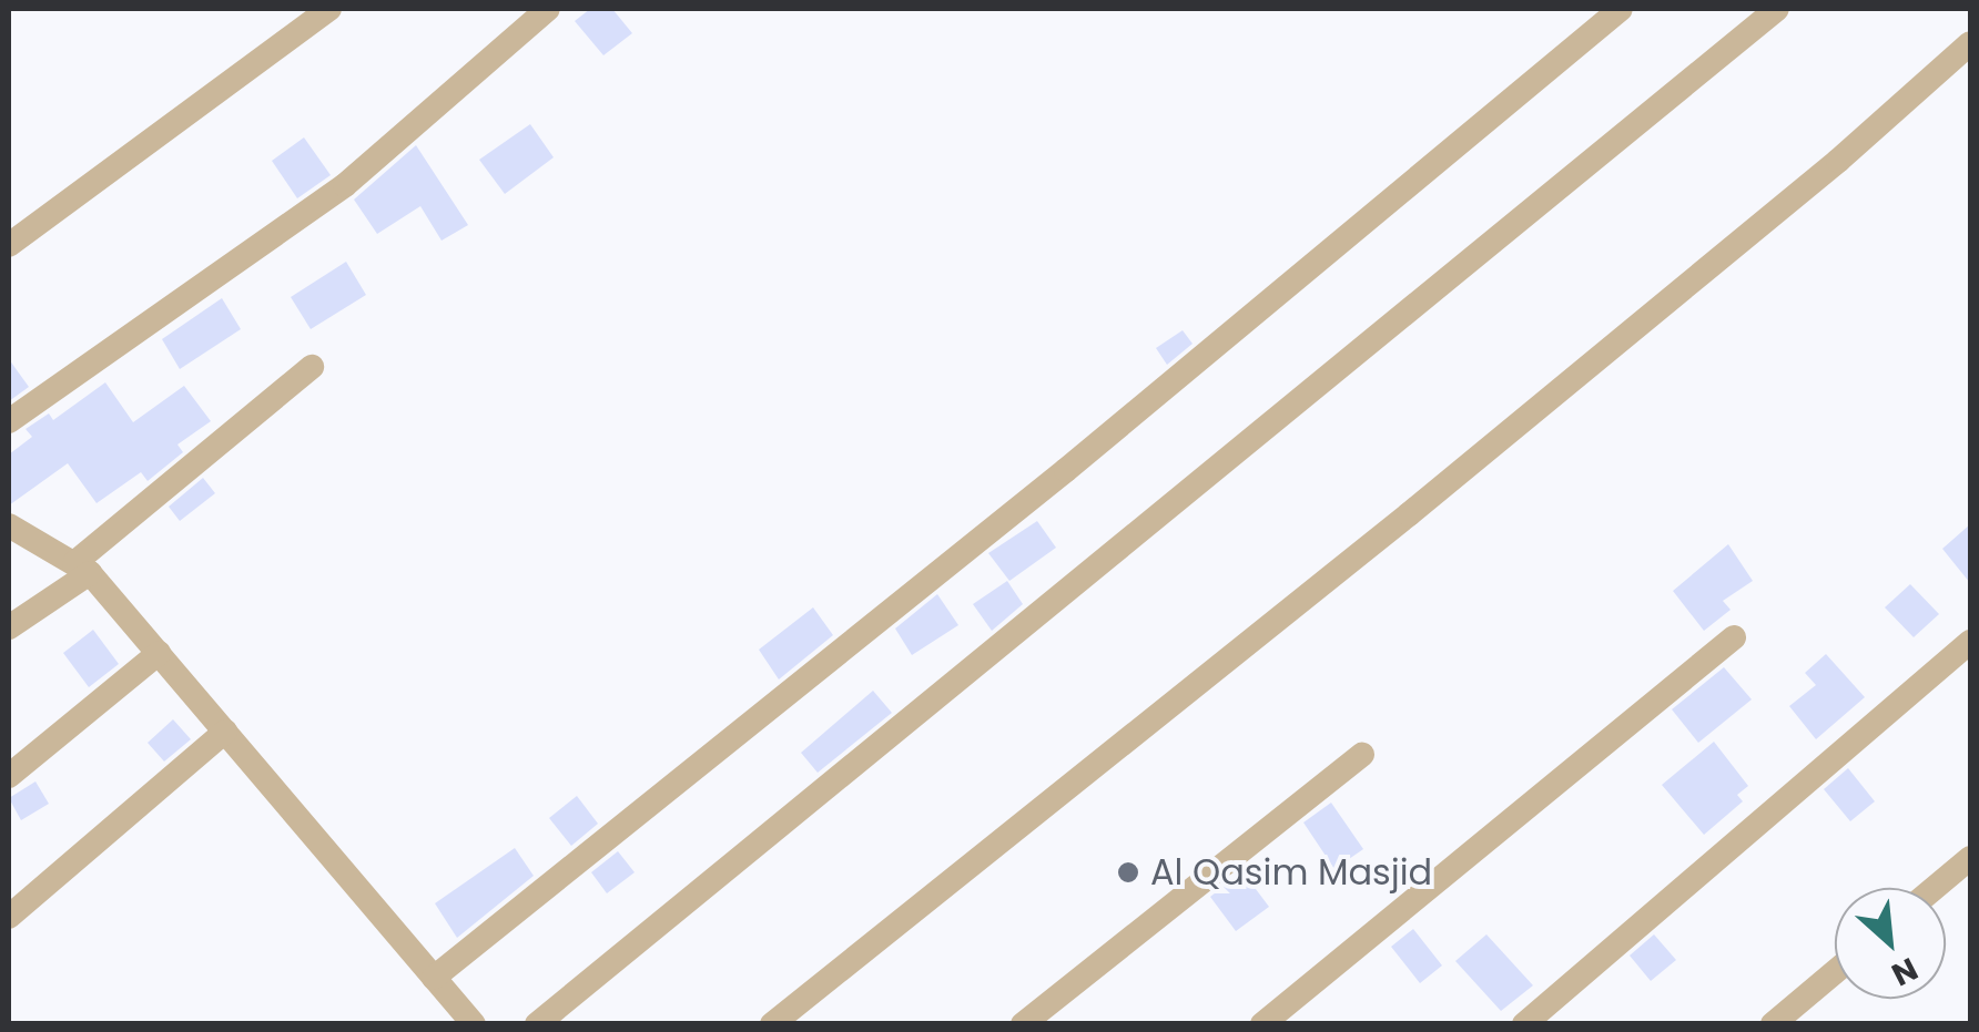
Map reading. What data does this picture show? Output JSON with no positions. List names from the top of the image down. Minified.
{"places":["Al Qasim Masjid"],"north":"bottom right"}
